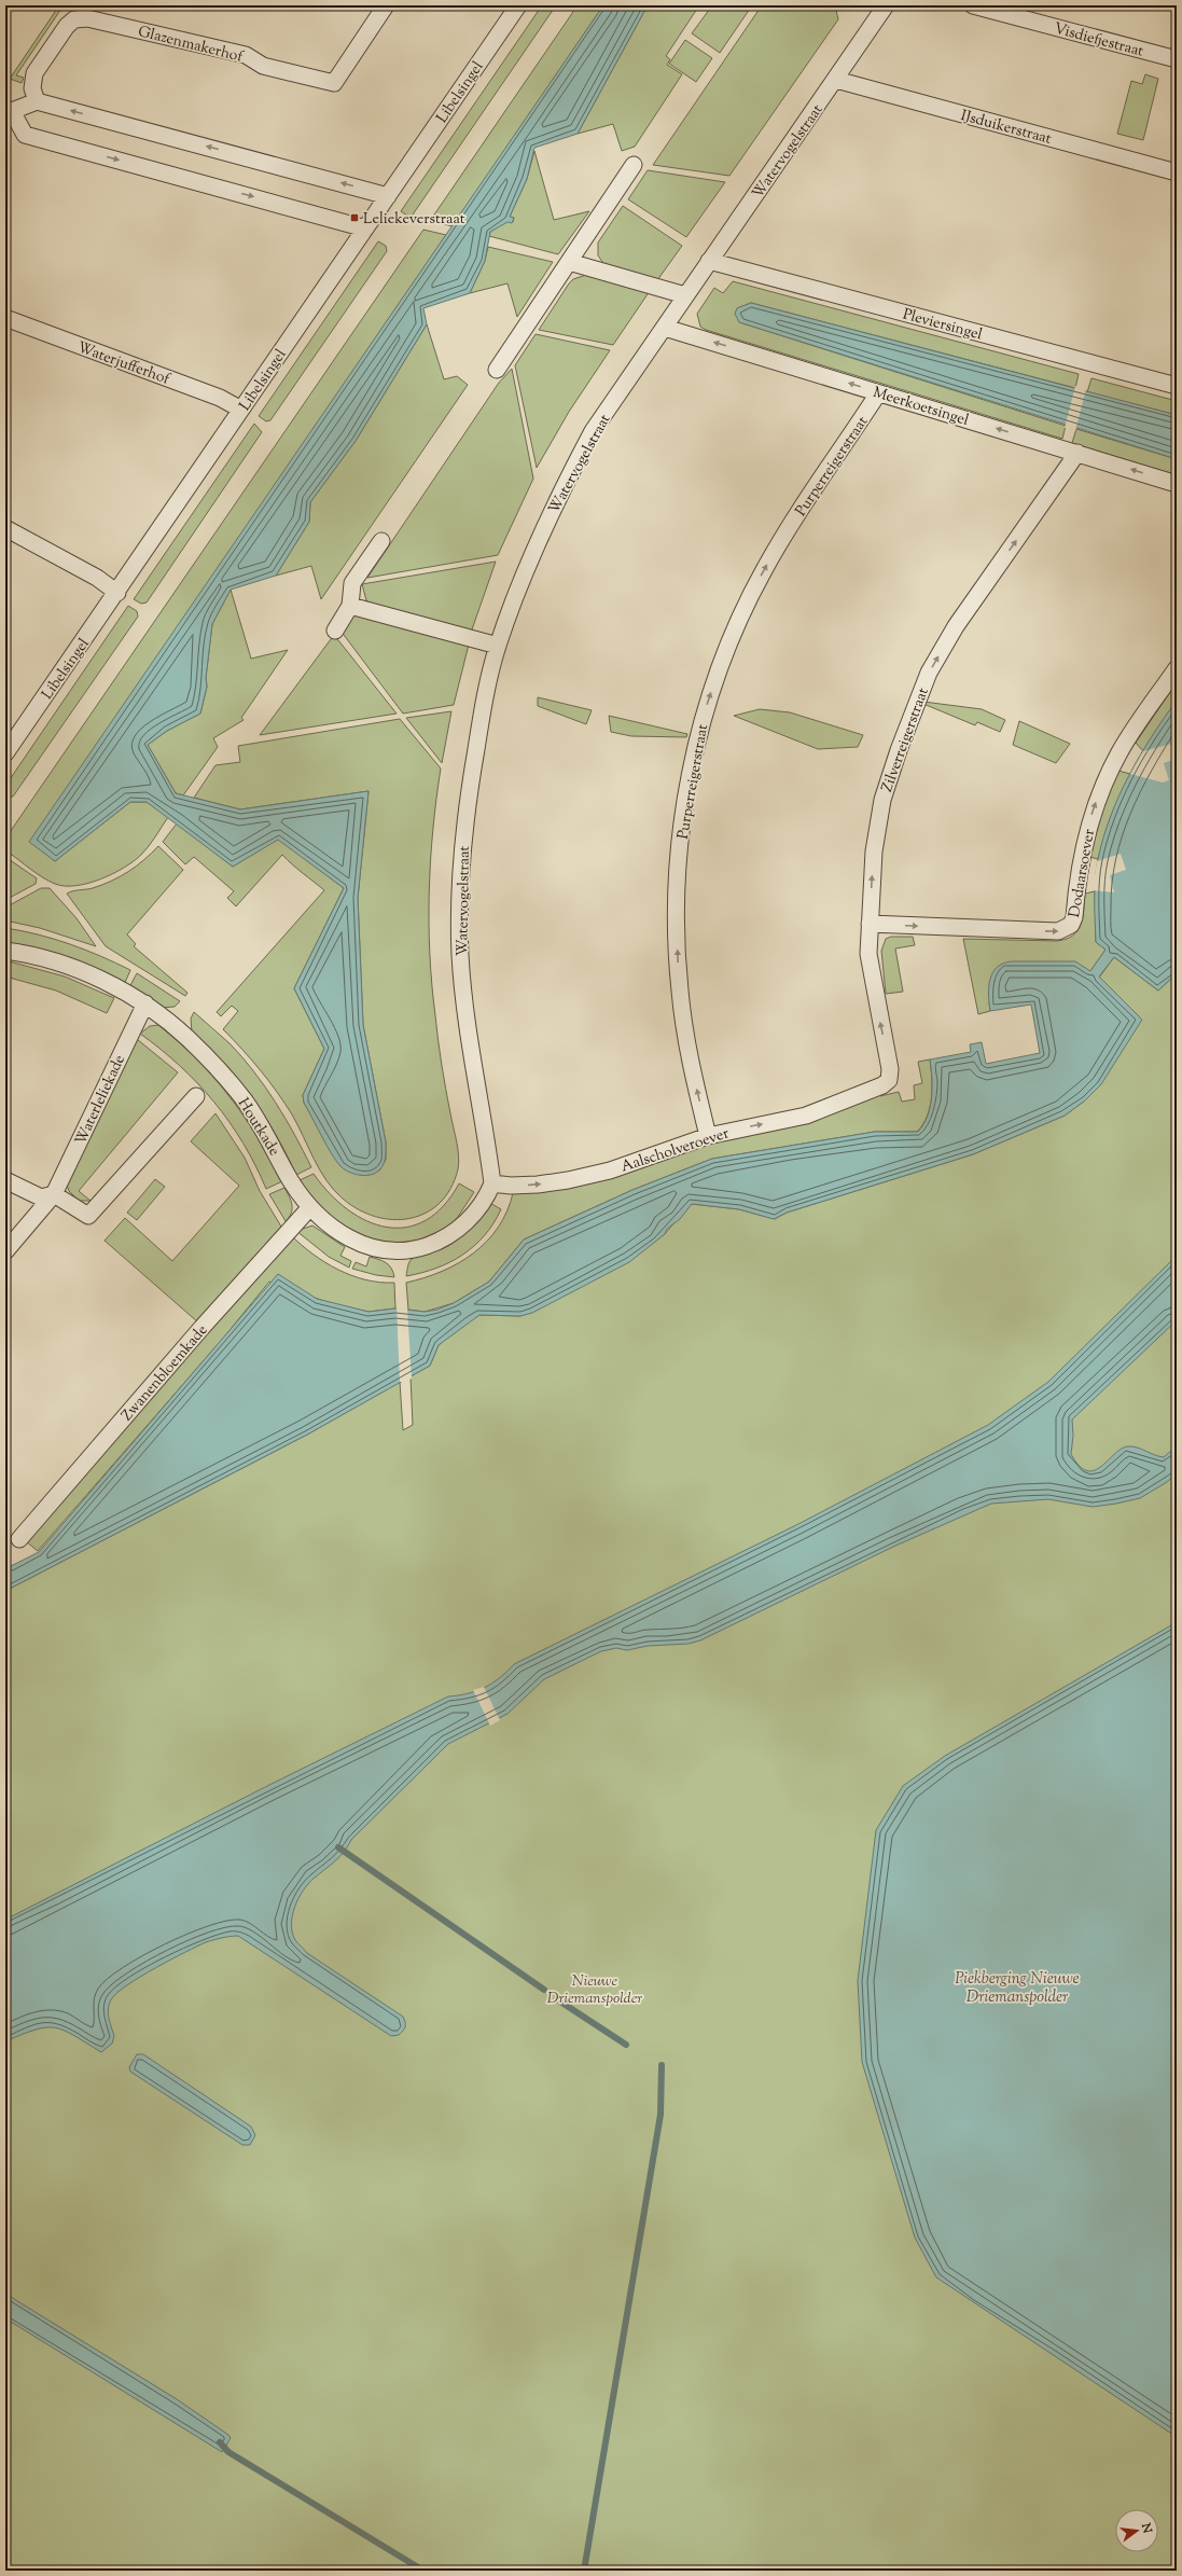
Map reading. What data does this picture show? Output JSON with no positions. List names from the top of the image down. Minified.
{"streets":{"street":["Visdiefjestraat","Glazenmakerhof","Libelsingel","IJsduikerstraat","Watervogelstraat","Pleviersingel","Waterjufferhof","Meerkoetsingel","Purperreigerstraat","Zilverreigerstraat","Dodaarsoever","Waterleliekade","Houtkade","Aalscholveroever","Zwanenbloemkade"]},"crossings":[["Libelsingel","Waterjufferhof"],["IJsduikerstraat","Watervogelstraat"],["Watervogelstraat","Pleviersingel"],["Watervogelstraat","Meerkoetsingel"],["Watervogelstraat","Houtkade"],["Watervogelstraat","Aalscholveroever"],["Meerkoetsingel","Purperreigerstraat"],["Meerkoetsingel","Zilverreigerstraat"],["Purperreigerstraat","Aalscholveroever"],["Zilverreigerstraat","Dodaarsoever"],["Zilverreigerstraat","Aalscholveroever"],["Waterleliekade","Houtkade"],["Houtkade","Aalscholveroever"],["Houtkade","Zwanenbloemkade"]],"one_way":["Meerkoetsingel","Purperreigerstraat","Zilverreigerstraat","Dodaarsoever","Aalscholveroever"],"water":["Piekberging Nieuwe Driemanspolder"],"parks":["Nieuwe Driemanspolder"],"places":{"transit":["Leliekeverstraat"]},"north":"right"}
